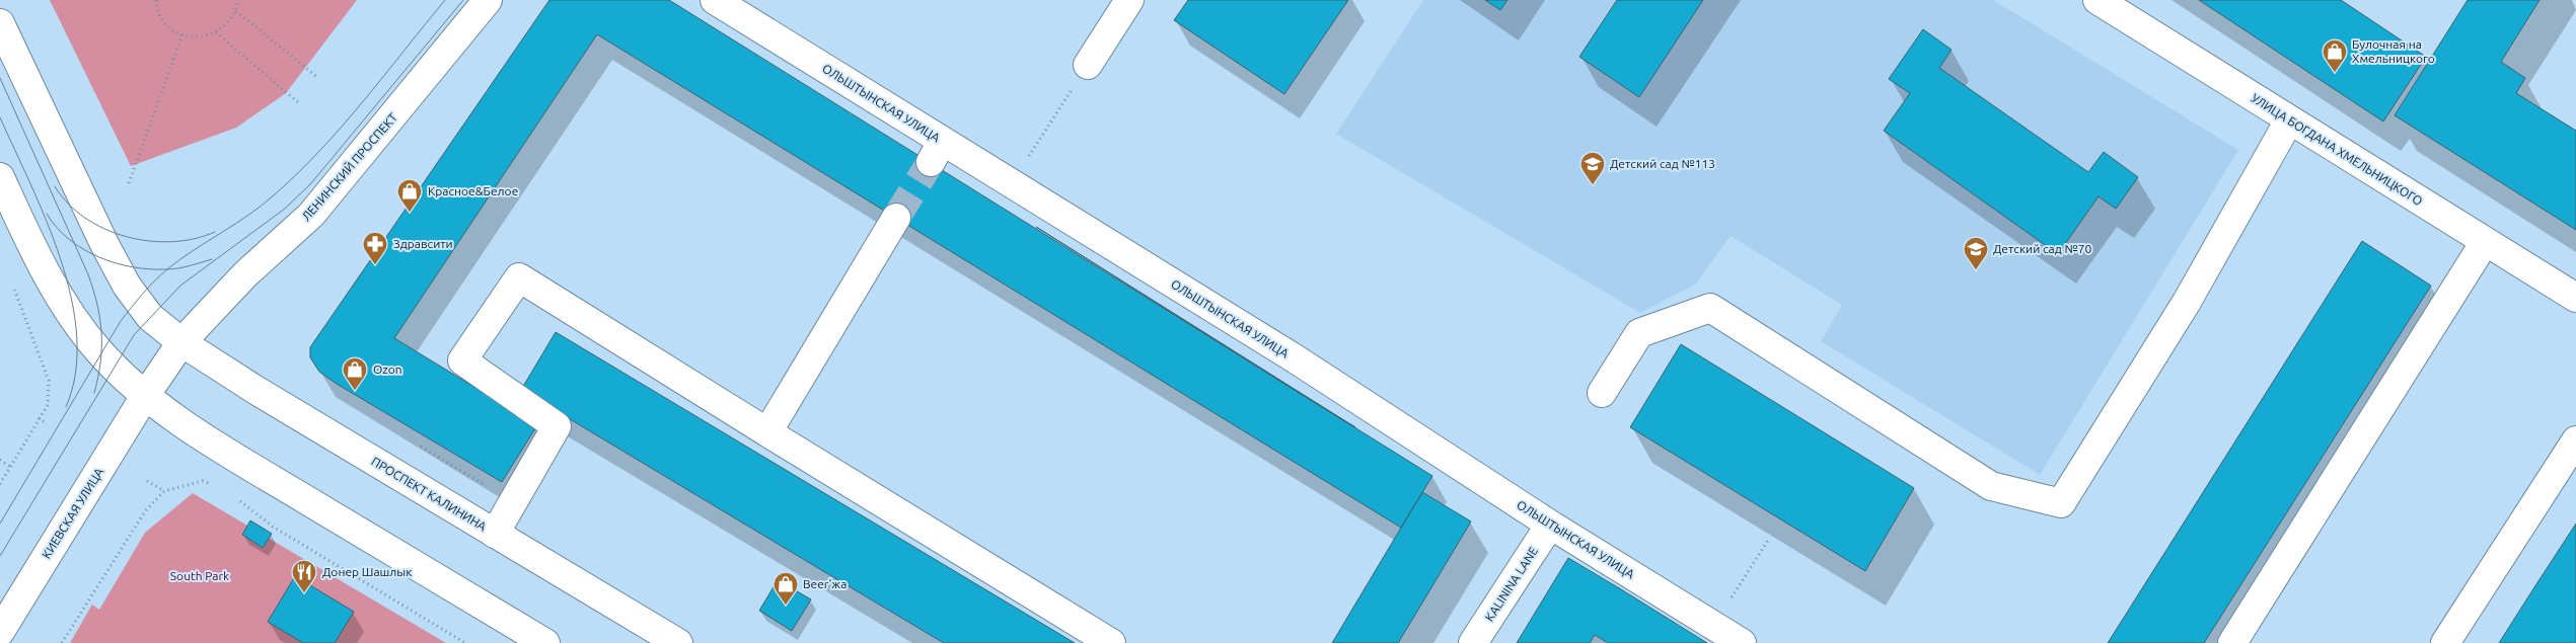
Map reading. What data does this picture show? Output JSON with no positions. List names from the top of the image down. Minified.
{"streets":{"street":["ОЛЬШТЫНСКАЯ УЛИЦА","УЛИЦА БОГДАНА ХМЕЛЬНИЦКОГО","ЛЕНИНСКИЙ ПРОСПЕКТ","ПРОСПЕКТ КАЛИНИНА","КИЕВСКАЯ УЛИЦА","KALININA LANE"]},"crossings":[["ОЛЬШТЫНСКАЯ УЛИЦА","KALININA LANE"],["ЛЕНИНСКИЙ ПРОСПЕКТ","ПРОСПЕКТ КАЛИНИНА"],["ЛЕНИНСКИЙ ПРОСПЕКТ","КИЕВСКАЯ УЛИЦА"]],"parks":["South Park"],"places":{"shop":["Булочная на Хмельницкого","Красное&Белое","Ozon","Beer'жа"],"school or university":["Детский сад №113","Детский сад №70"],"pharmacy":["Здравсити"],"restaurant":["Донер Шашлык"]}}
